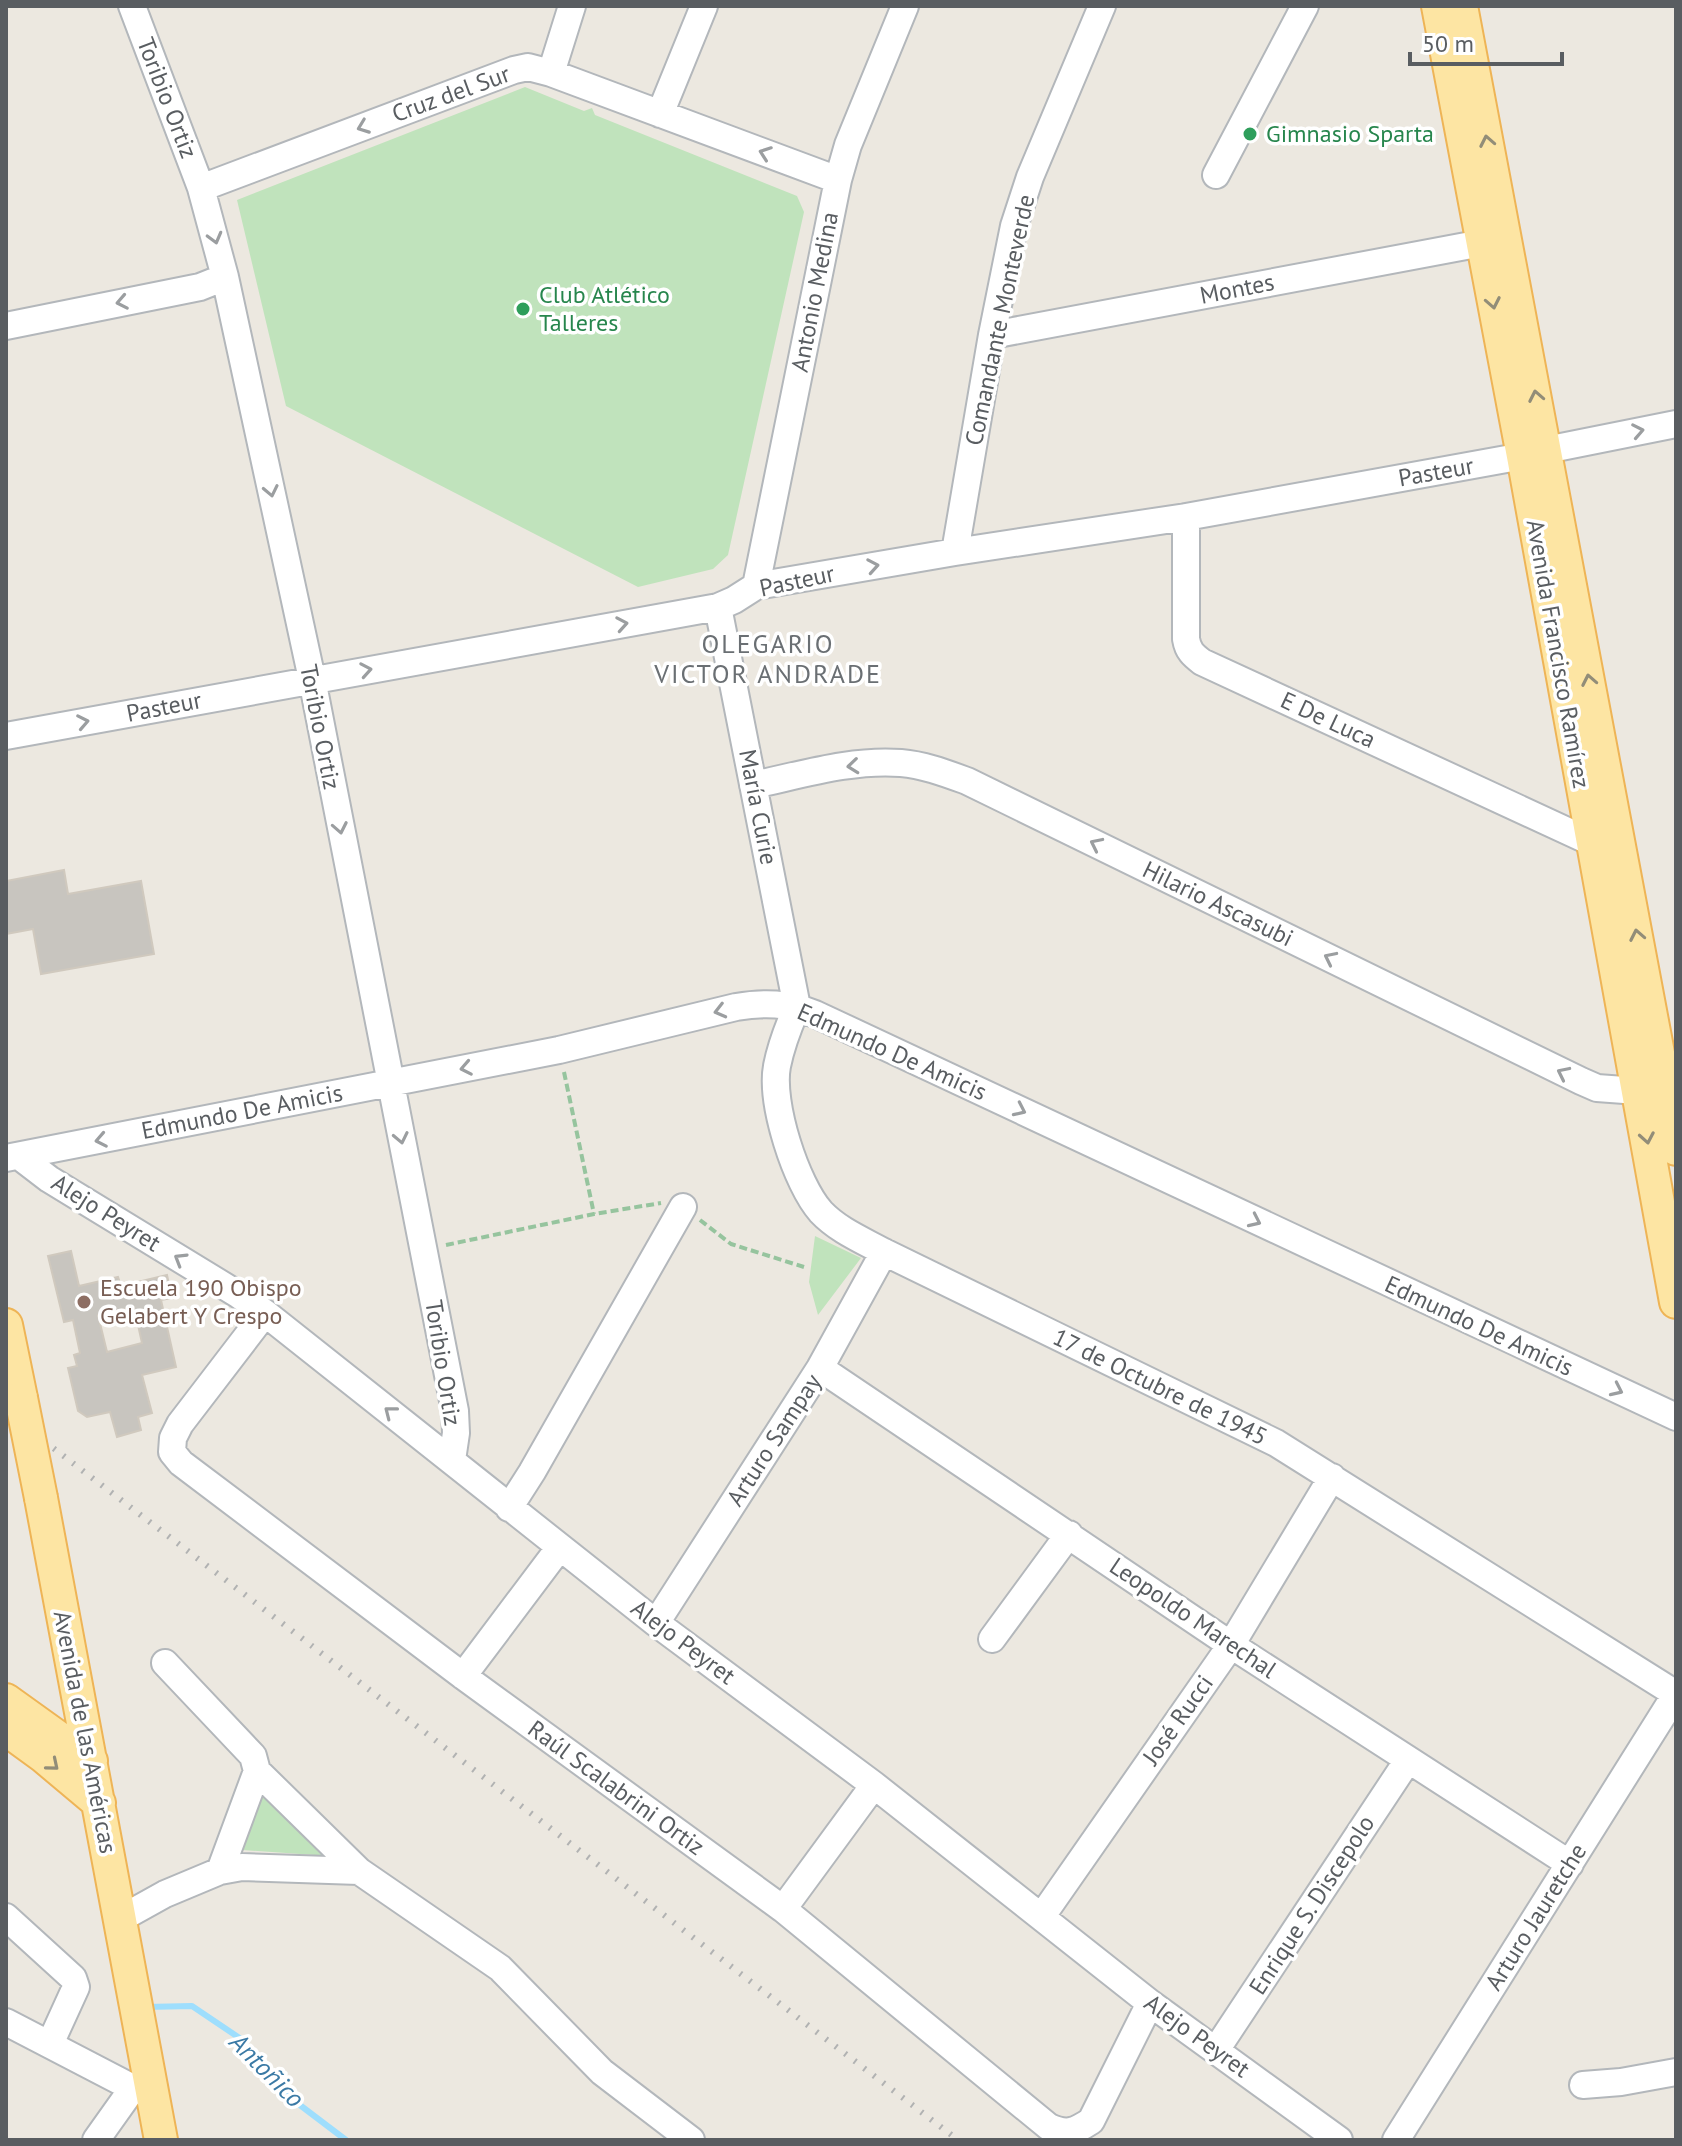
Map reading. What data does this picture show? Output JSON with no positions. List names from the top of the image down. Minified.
{"streets":{"main road":["Avenida Francisco Ramírez","Avenida de las Américas"],"street":["Cruz del Sur","Toribio Ortiz","Montes","Antonio Medina","Comandante Monteverde","Pasteur","E De Luca","María Curie","Hilario Ascasubi","Edmundo De Amicis","Alejo Peyret","17 de Octubre de 1945","Arturo Sampay","Leopoldo Marechal","José Rucci","Raúl Scalabrini Ortiz","Enrique S. Discepolo","Arturo Jauretche"]},"crossings":[["Cruz del Sur","Toribio Ortiz"],["Cruz del Sur","Antonio Medina"],["Toribio Ortiz","Pasteur"],["Toribio Ortiz","Edmundo De Amicis"],["Toribio Ortiz","Alejo Peyret"],["Montes","Comandante Monteverde"],["Montes","Avenida Francisco Ramírez"],["Antonio Medina","Pasteur"],["Comandante Monteverde","Pasteur"],["Pasteur","Avenida Francisco Ramírez"],["Pasteur","E De Luca"],["Pasteur","María Curie"],["Avenida Francisco Ramírez","E De Luca"],["Avenida Francisco Ramírez","Hilario Ascasubi"],["María Curie","Hilario Ascasubi"],["María Curie","Edmundo De Amicis"],["María Curie","17 de Octubre de 1945"],["Edmundo De Amicis","Alejo Peyret"],["Edmundo De Amicis","17 de Octubre de 1945"],["Alejo Peyret","Arturo Sampay"],["Alejo Peyret","José Rucci"],["Alejo Peyret","Raúl Scalabrini Ortiz"],["Alejo Peyret","Enrique S. Discepolo"],["17 de Octubre de 1945","Arturo Sampay"],["17 de Octubre de 1945","José Rucci"],["17 de Octubre de 1945","Arturo Jauretche"],["Arturo Sampay","Leopoldo Marechal"],["Leopoldo Marechal","José Rucci"],["Leopoldo Marechal","Enrique S. Discepolo"],["Leopoldo Marechal","Arturo Jauretche"]],"one_way":["Cruz del Sur","Toribio Ortiz","Pasteur","Hilario Ascasubi"],"districts":["OLEGARIO VICTOR ANDRADE"],"water":["Antoñico"],"places":["Gimnasio Sparta","Club Atlético Talleres","Escuela 190 Obispo Gelabert Y Crespo"],"scale_bar":"50 m"}
